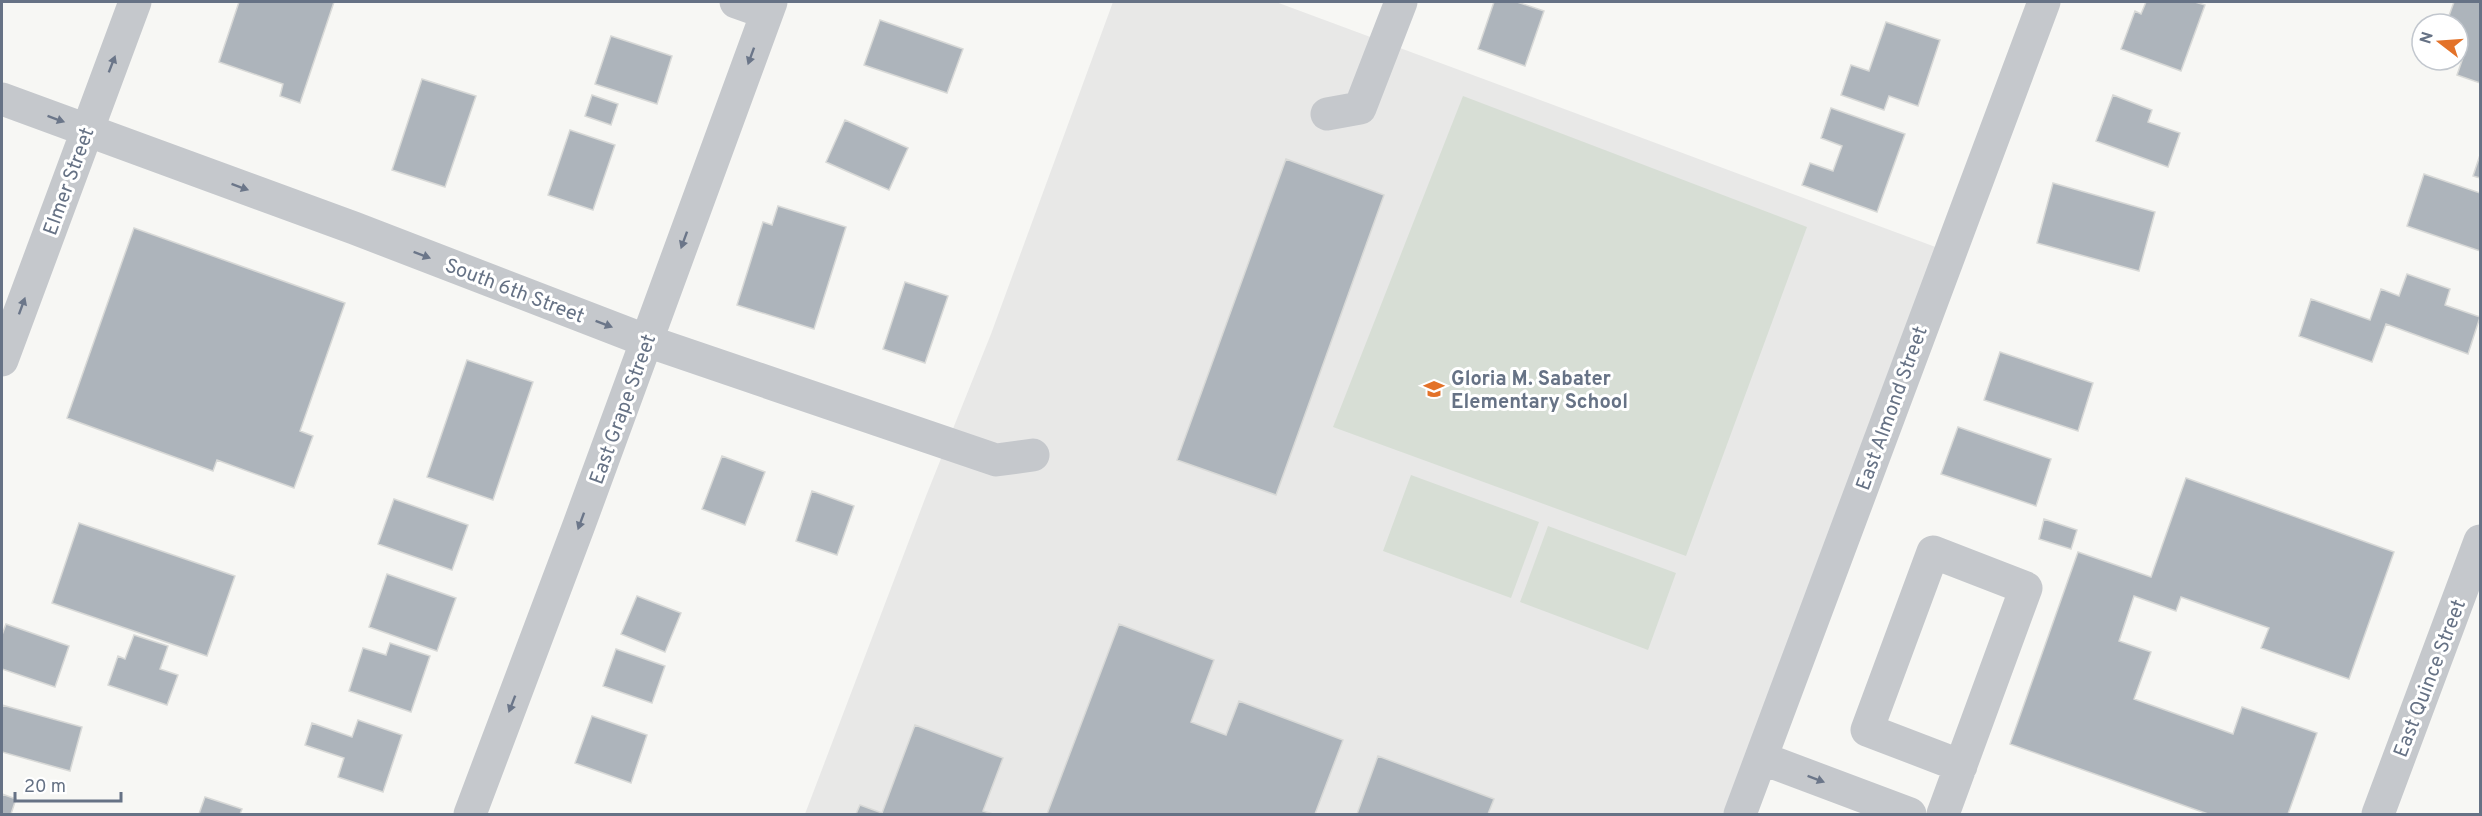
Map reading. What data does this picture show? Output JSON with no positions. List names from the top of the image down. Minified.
{"streets":{"street":["Elmer Street","South 6th Street","East Almond Street","East Grape Street","East Quince Street"]},"crossings":[["Elmer Street","South 6th Street"],["South 6th Street","East Grape Street"]],"one_way":["Elmer Street","South 6th Street","East Grape Street"],"places":{"school or university":["Gloria M. Sabater Elementary School"]},"scale_bar":"20 m","north":"left"}
